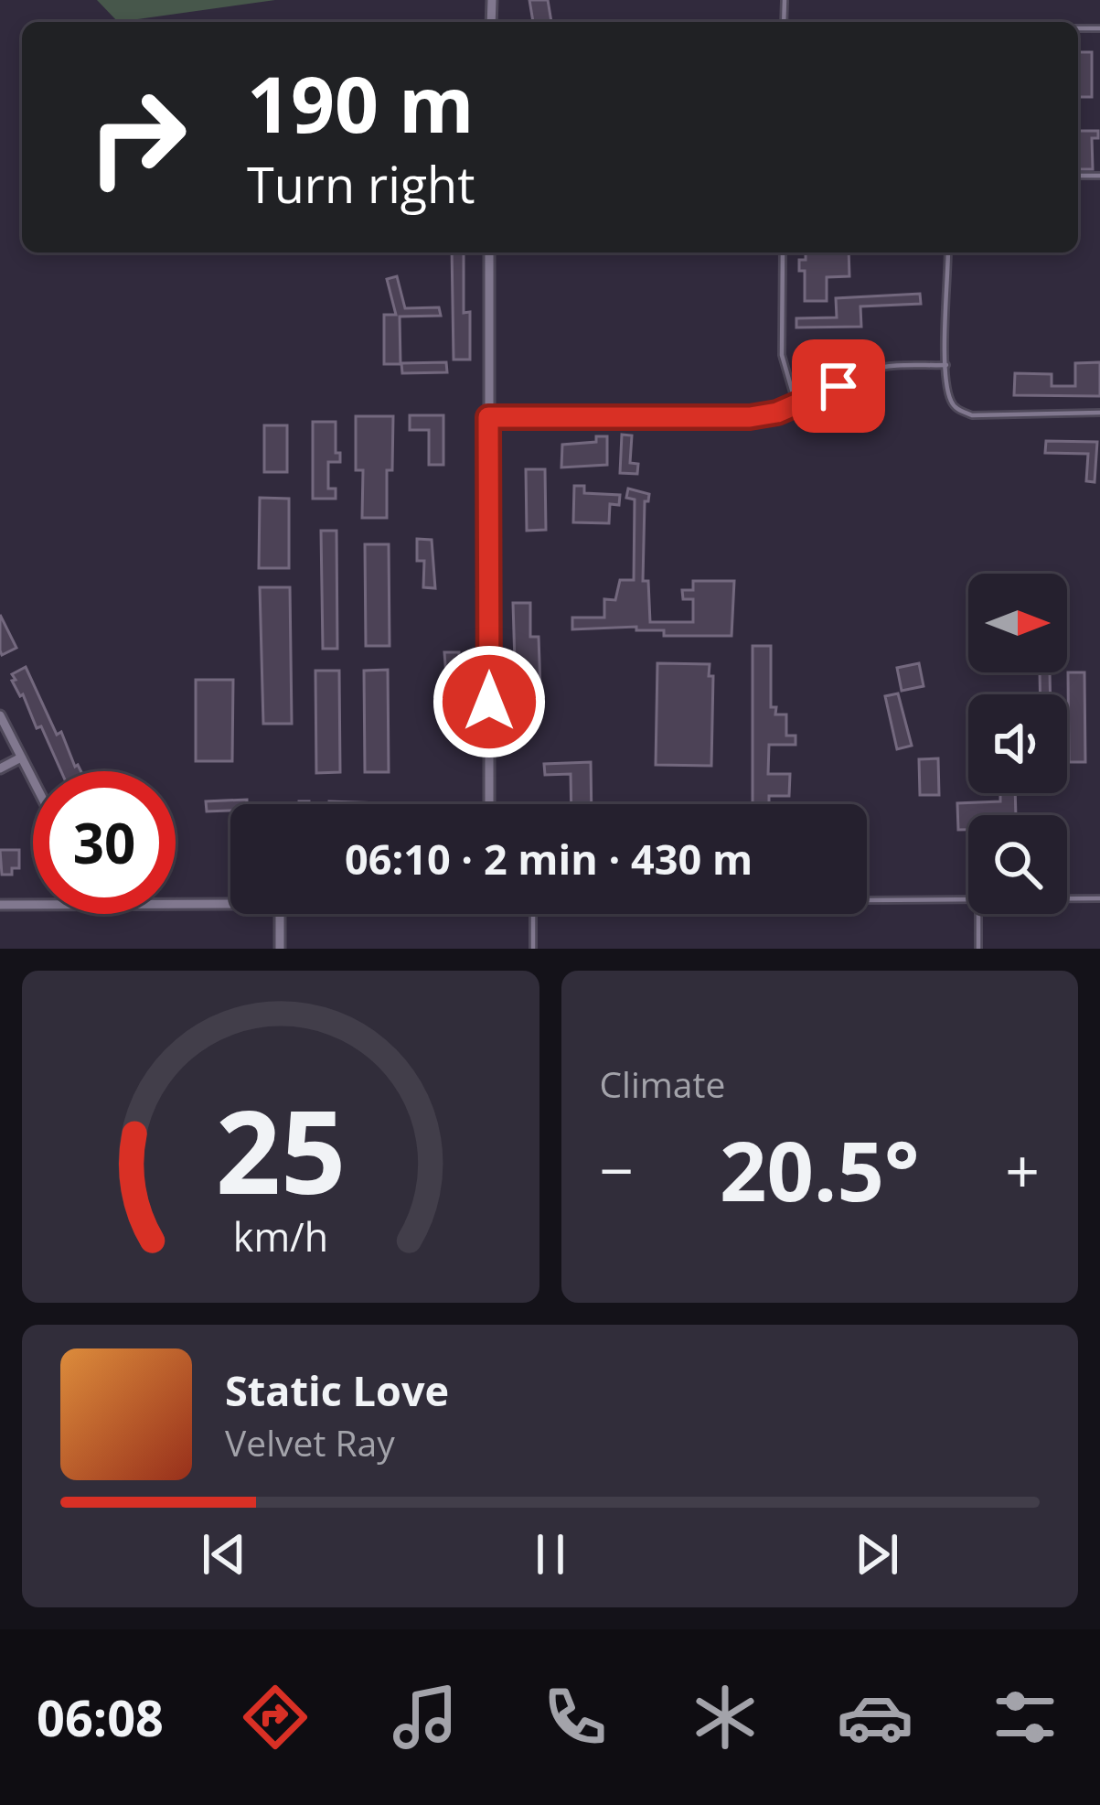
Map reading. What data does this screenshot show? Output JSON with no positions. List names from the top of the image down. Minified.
{"north":"right","page":{"turn":["190 m","Turn right"],"limit":"30","trip":"06:10 · 2 min · 430 m","tile":"Climate","heat":["−","20.5°","+"],"song":["Static Love","Velvet Ray"],"tabs":"06:08","gauge":["25","km/h"]}}
